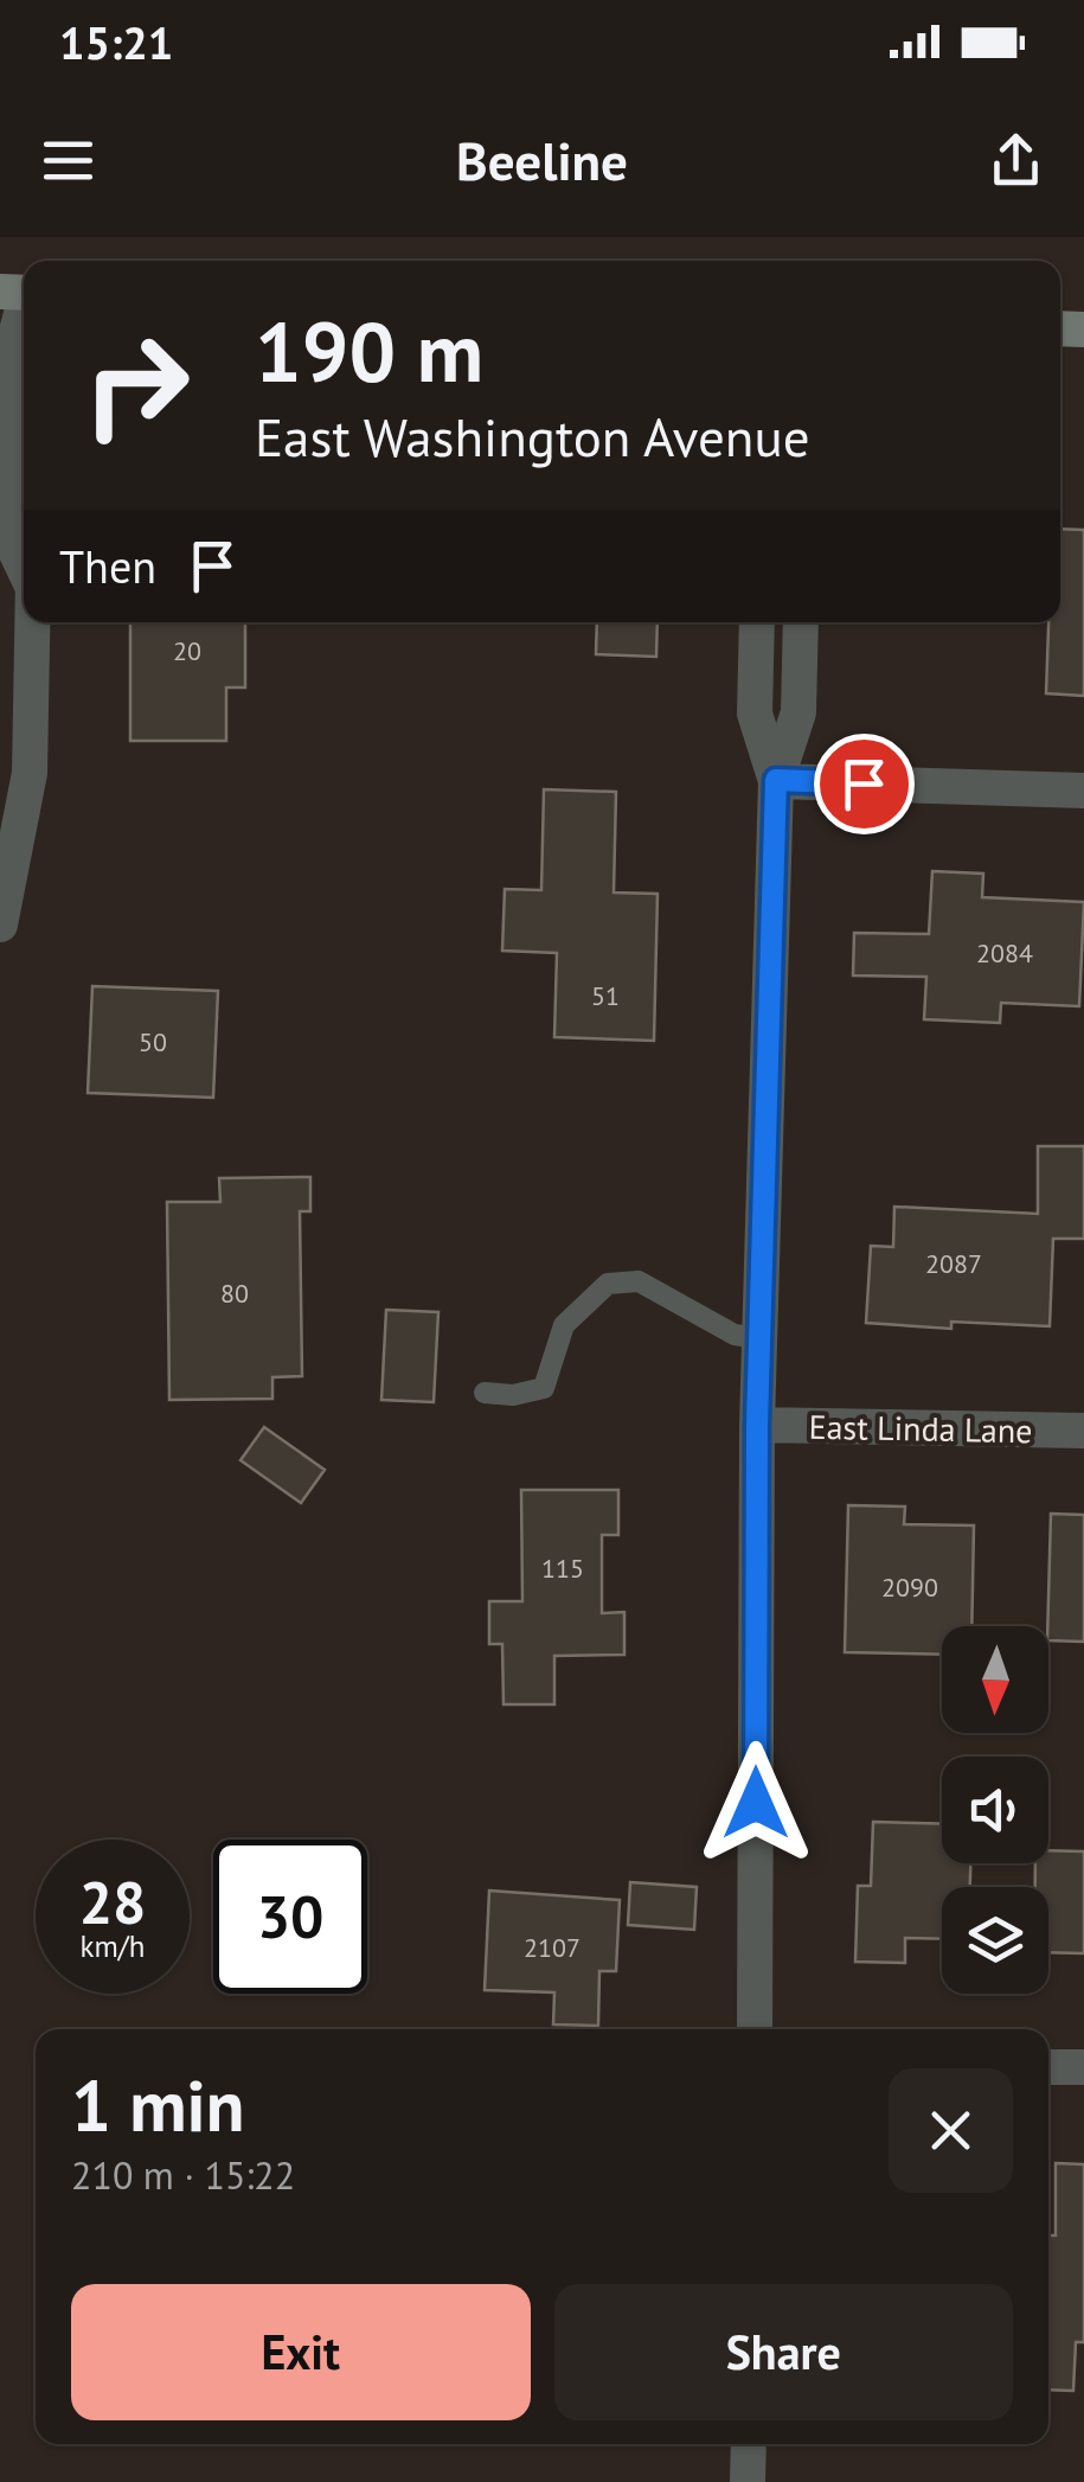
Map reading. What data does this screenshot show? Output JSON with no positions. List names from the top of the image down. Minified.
{"streets":{"street":["East Linda Lane"]},"house_numbers":["20","2084","51","50","2087","80","115","2090","2107"],"north":"bottom","page":{"status":"15:21","header":"Beeline","turn":["190 m","East Washington Avenue"],"then":"Then","speed":"28 km/h","limit":"30","heading":["1 min","210 m · 15:22"],"buttons":["Exit","Share"]}}
